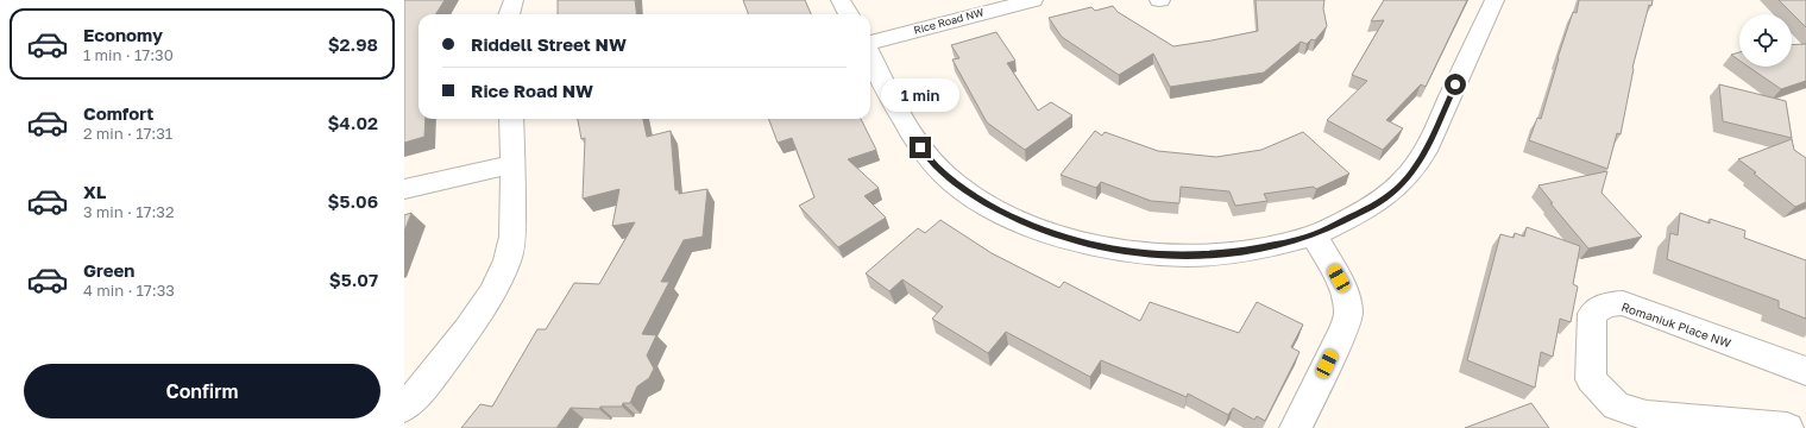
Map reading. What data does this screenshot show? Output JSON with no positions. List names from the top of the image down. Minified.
{"streets":{"street":["Rice Road NW","Romaniuk Place NW"]},"page":{"list":[{"name":"Economy","note":"1 min · 17:30","value":"$2.98"},{"name":"Comfort","note":"2 min · 17:31","value":"$4.02"},{"name":"XL","note":"3 min · 17:32","value":"$5.06"},{"name":"Green","note":"4 min · 17:33","value":"$5.07"}],"banner":["Riddell Street NW","Rice Road NW"],"bubble":"1 min","buttons":"Confirm"}}
